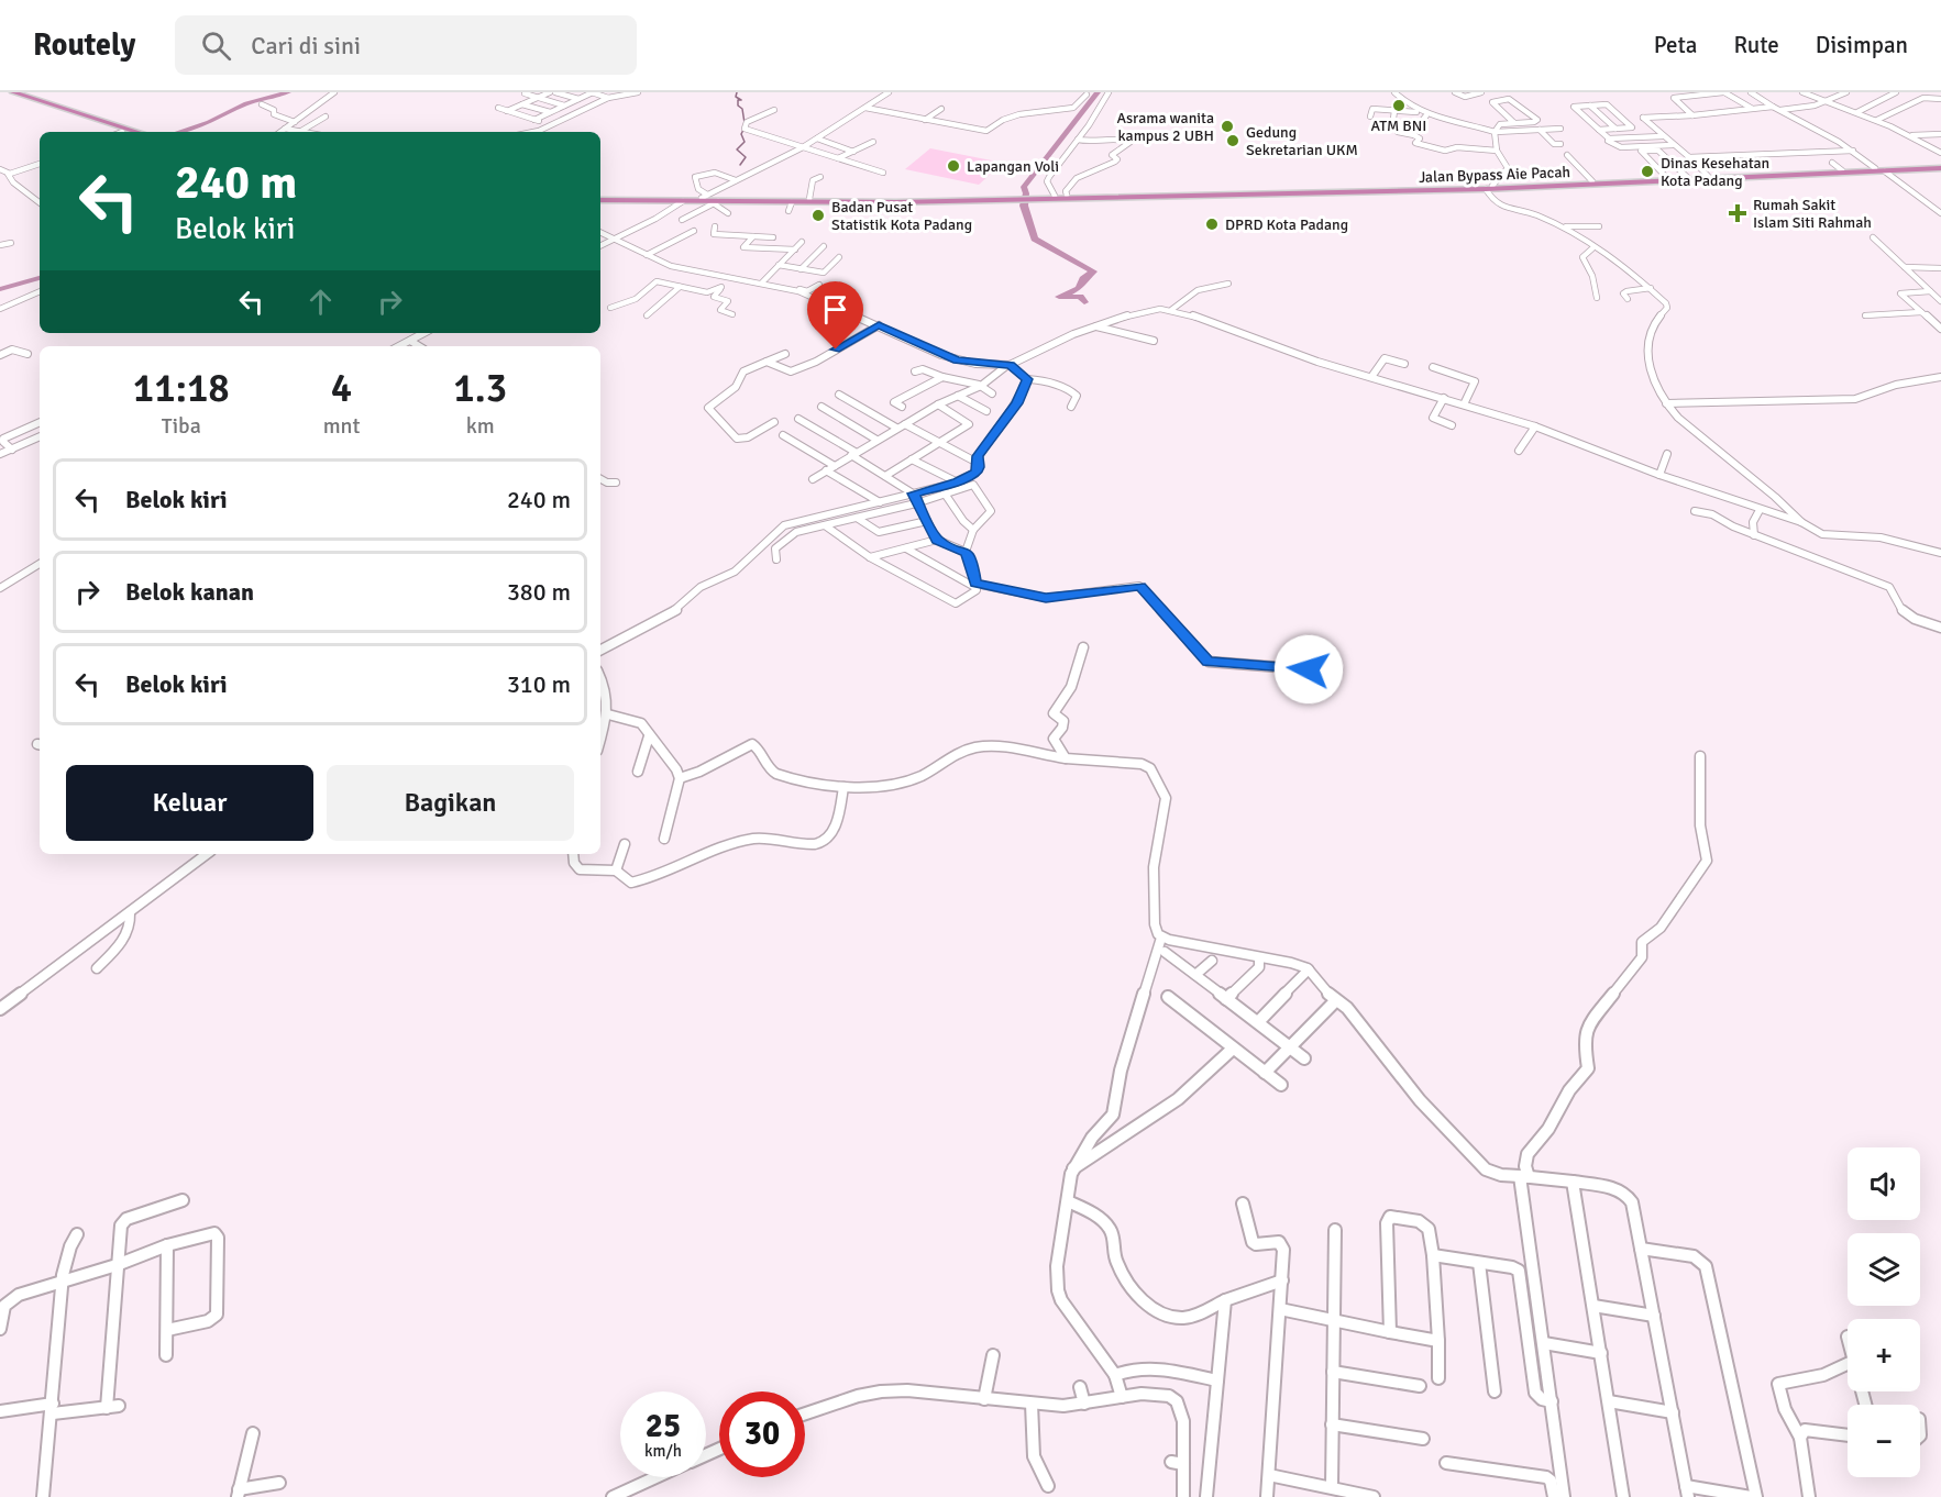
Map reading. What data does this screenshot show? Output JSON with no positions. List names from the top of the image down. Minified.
{"streets":{"highway":["Jalan Bypass Aie Pacah"]},"places":{"other":["ATM BNI","Asrama wanita kampus 2 UBH","Gedung Sekretarian UKM","Lapangan Voli","Dinas Kesehatan Kota Padang","Badan Pusat Statistik Kota Padang","DPRD Kota Padang"],"health":["Rumah Sakit Islam Siti Rahmah"]},"page":{"header":"Routely","search":"Cari di sini","nav":["Peta","Rute","Disimpan"],"turn":["240 m","Belok kiri"],"eta":["11:18","Tiba","4","mnt","1.3","km"],"list":[{"name":"Belok kiri","value":"240 m"},{"name":"Belok kanan","value":"380 m"},{"name":"Belok kiri","value":"310 m"}],"buttons":["Keluar","Bagikan"],"map_buttons":["+","−"],"speed":"25 km/h","limit":"30"}}
